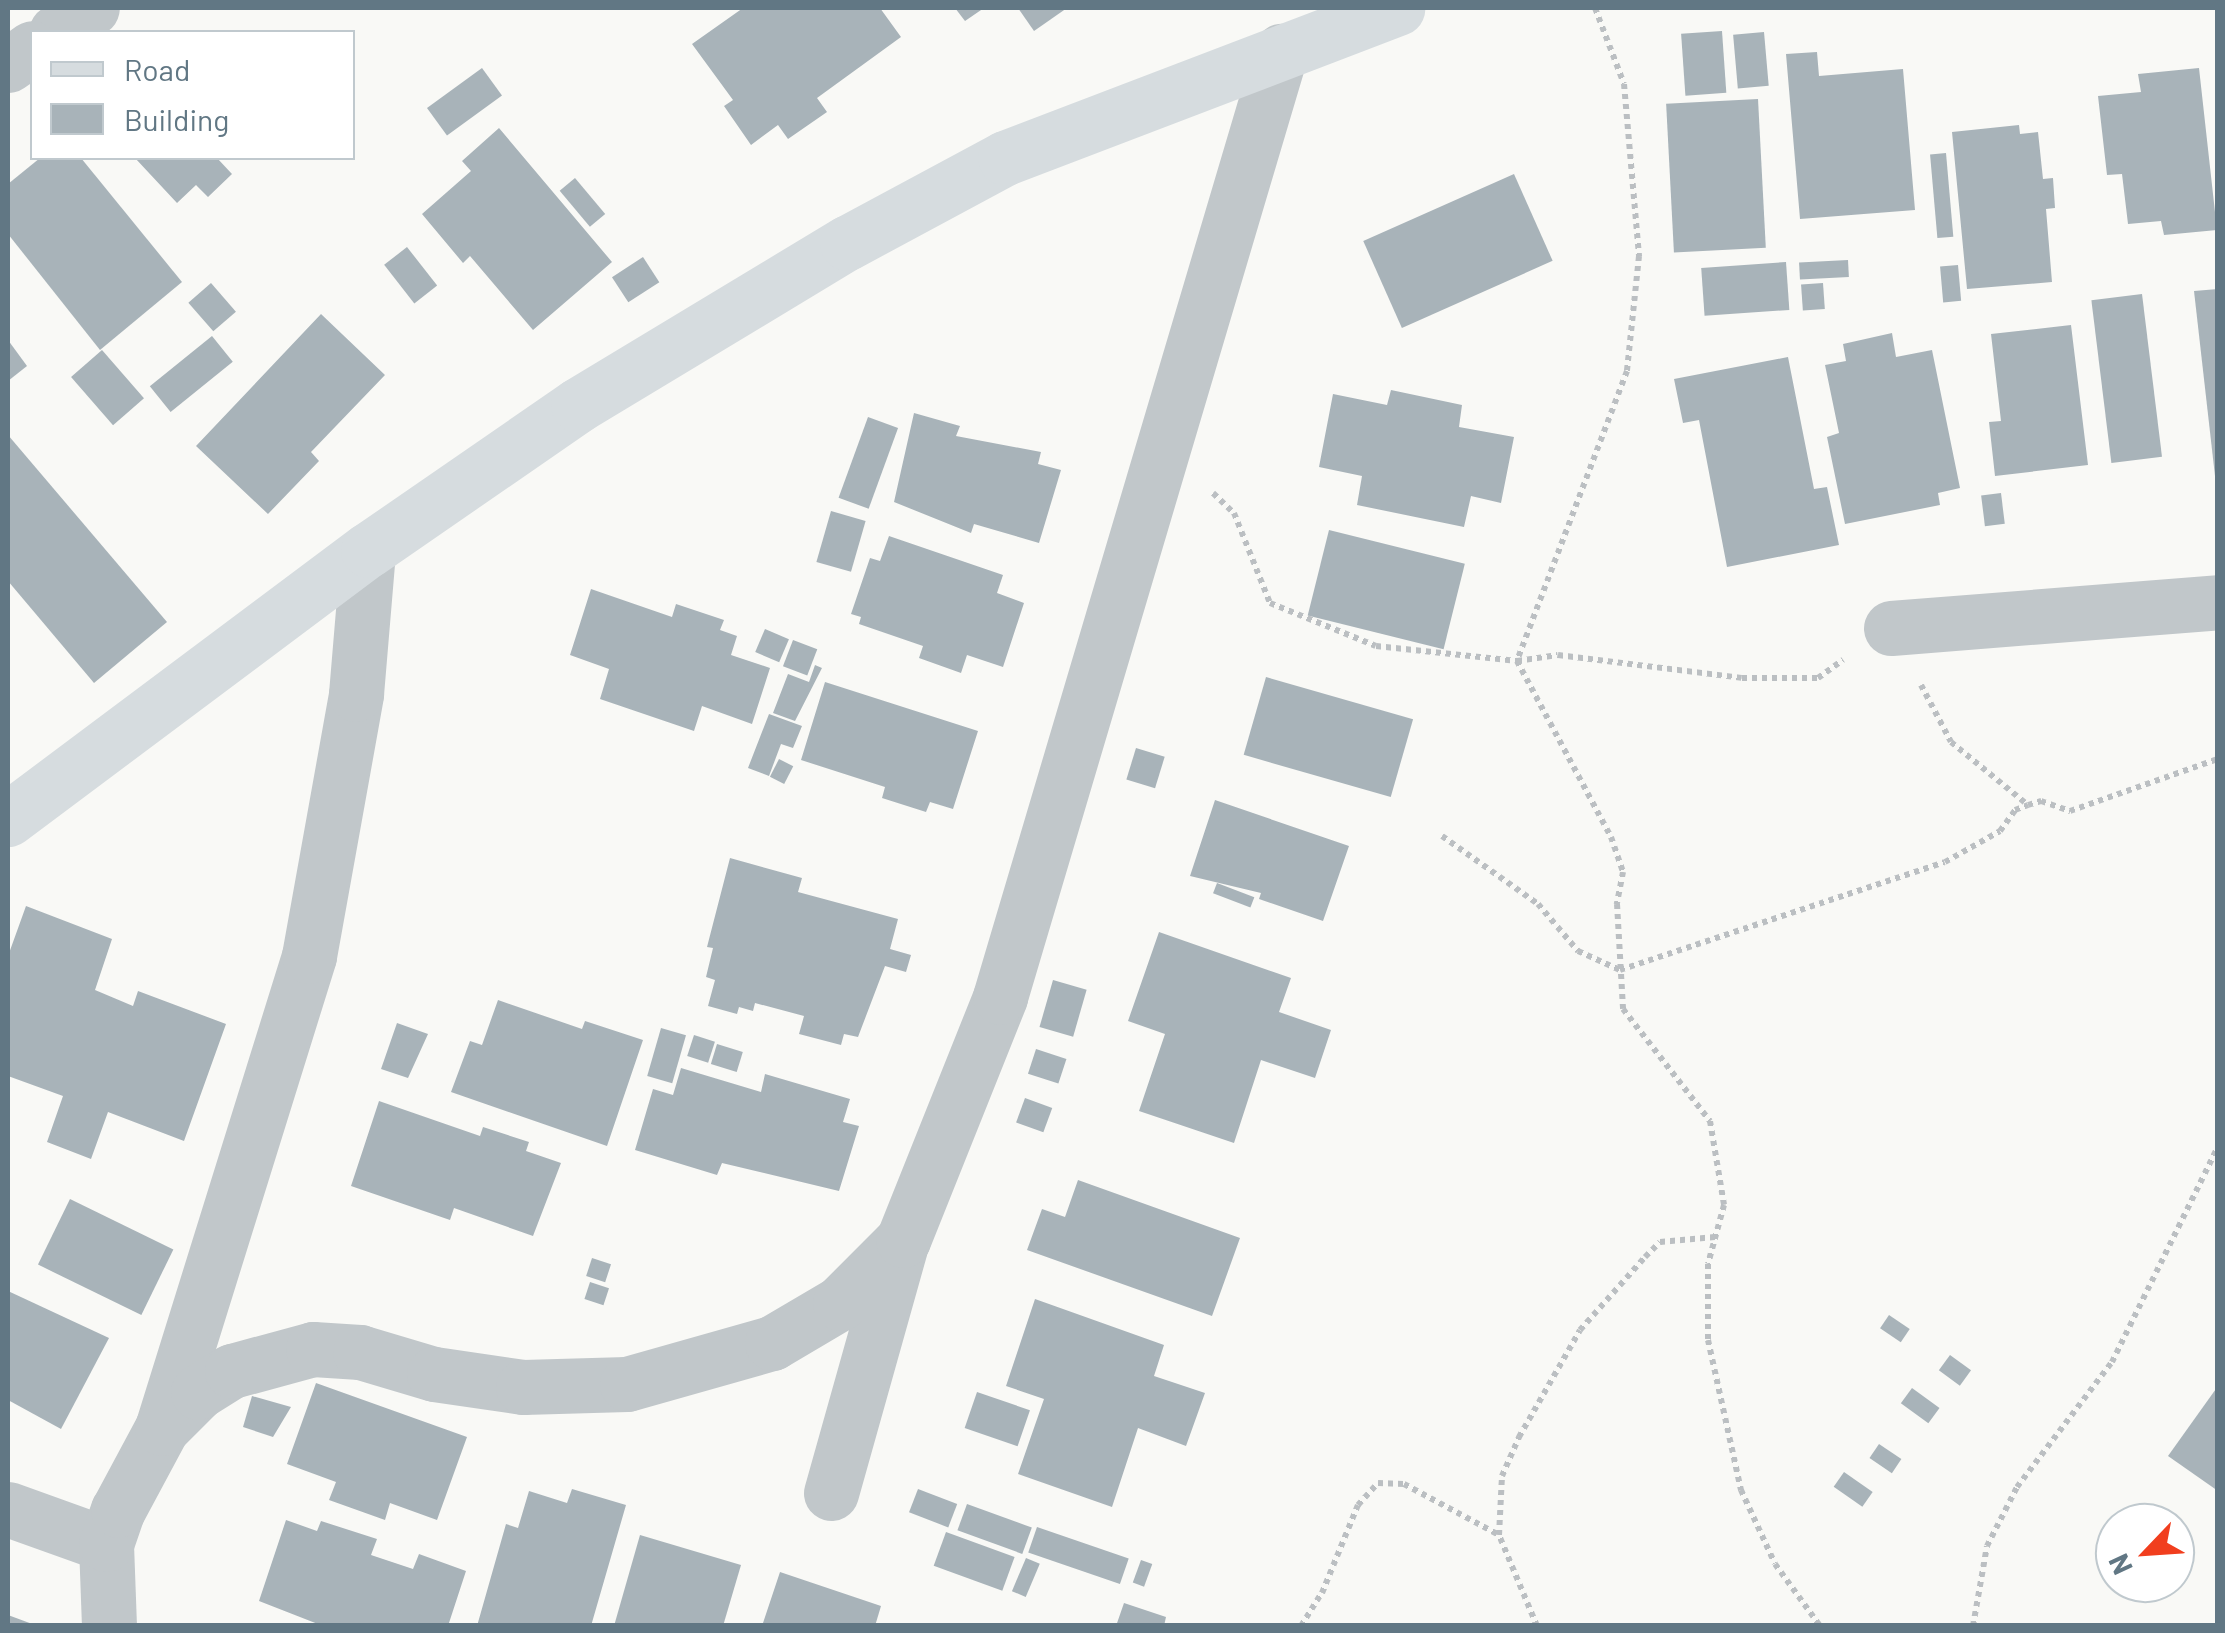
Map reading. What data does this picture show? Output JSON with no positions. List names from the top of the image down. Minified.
{"legend":["Road","Building"],"north":"bottom left"}
